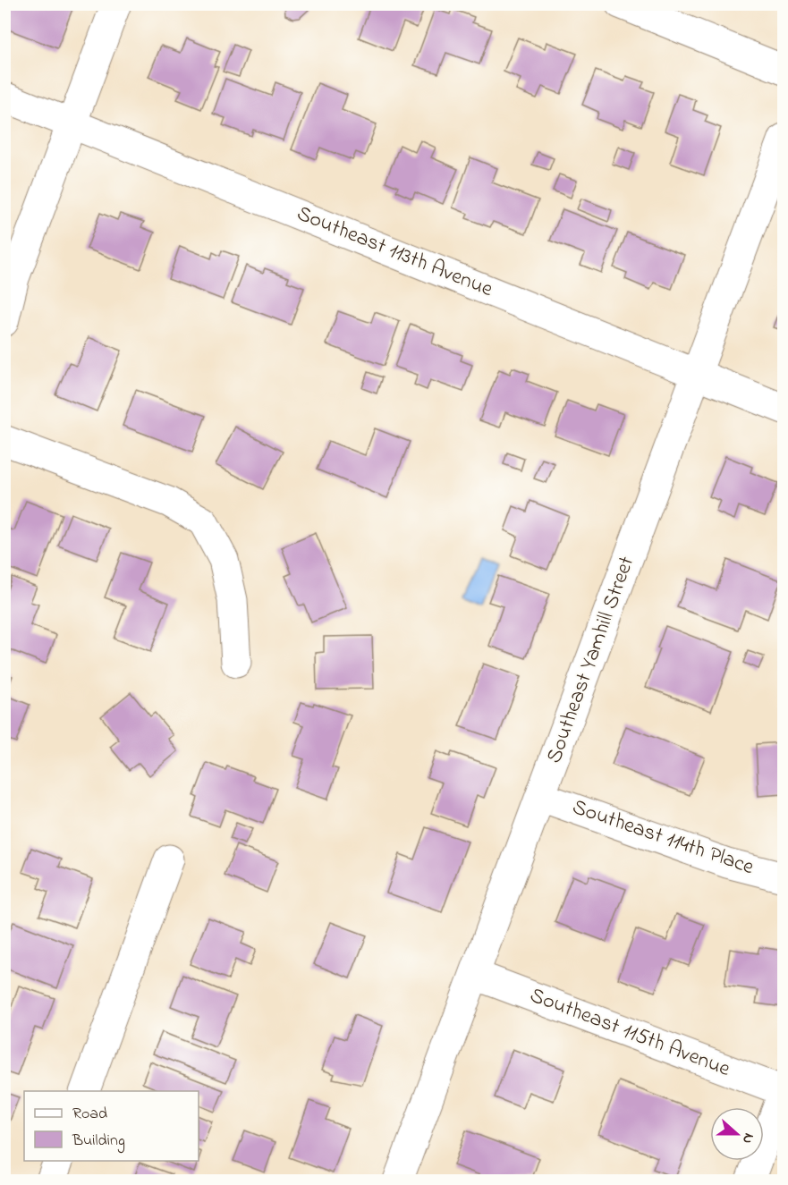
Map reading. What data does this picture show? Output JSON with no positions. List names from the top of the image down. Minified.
{"streets":{"street":["Southeast 113th Avenue","Southeast Yamhill Street","Southeast 114th Place","Southeast 115th Avenue"]},"crossings":[["Southeast 113th Avenue","Southeast Yamhill Street"],["Southeast Yamhill Street","Southeast 114th Place"],["Southeast Yamhill Street","Southeast 115th Avenue"]],"legend":["Road","Building"],"north":"right"}
